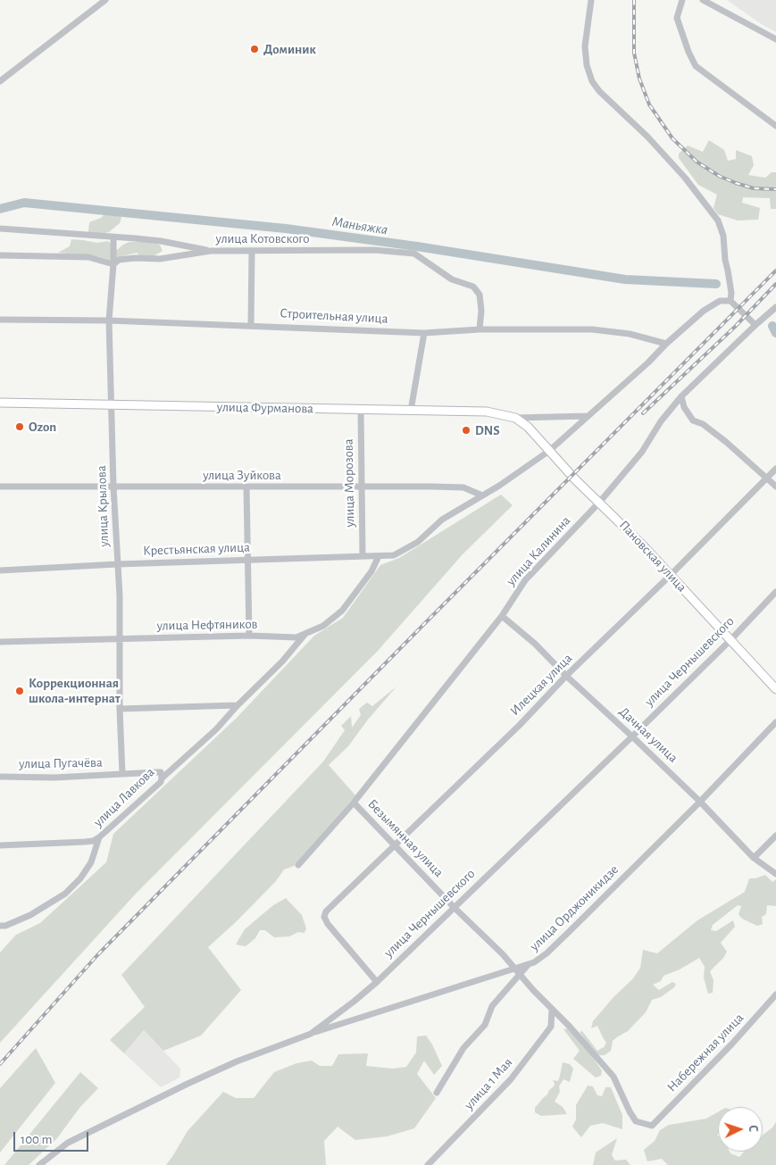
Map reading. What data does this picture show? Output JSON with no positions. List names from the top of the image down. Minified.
{"streets":{"main road":["улица Фурманова","Пановская улица"],"street":["улица Котовского","Строительная улица","улица Зуйкова","улица Морозова","улица Крылова","Крестьянская улица","улица Калинина","улица Нефтяников","улица Чернышевского","Илецкая улица","Дачная улица","улица Пугачёва","улица Лавкова","Безымянная улица","улица Орджоникидзе","Набережная улица","улица 1 Мая"]},"crossings":[["улица Котовского","Строительная улица"],["улица Котовского","улица Крылова"],["Строительная улица","улица Крылова"],["улица Фурманова","улица Морозова"],["улица Фурманова","улица Крылова"],["улица Фурманова","Пановская улица"],["улица Зуйкова","улица Морозова"],["улица Зуйкова","улица Крылова"],["улица Зуйкова","Крестьянская улица"],["улица Морозова","Крестьянская улица"],["улица Крылова","Крестьянская улица"],["улица Крылова","улица Нефтяников"],["улица Крылова","улица Пугачёва"],["Крестьянская улица","улица Нефтяников"],["улица Калинина","Пановская улица"],["улица Калинина","Дачная улица"],["улица Калинина","Безымянная улица"],["Пановская улица","улица Чернышевского"],["Пановская улица","Илецкая улица"],["улица Нефтяников","улица Лавкова"],["улица Чернышевского","Илецкая улица"],["улица Чернышевского","Дачная улица"],["улица Чернышевского","Безымянная улица"],["улица Чернышевского","улица Орджоникидзе"],["Илецкая улица","Дачная улица"],["Илецкая улица","Безымянная улица"],["Дачная улица","улица Орджоникидзе"],["улица Пугачёва","улица Лавкова"],["Безымянная улица","улица Орджоникидзе"],["Безымянная улица","Набережная улица"],["Безымянная улица","улица 1 Мая"]],"water":["Маньяжка"],"places":["Доминик","Ozon","DNS","Коррекционная школа-интернат"],"scale_bar":"100 m","north":"right"}
